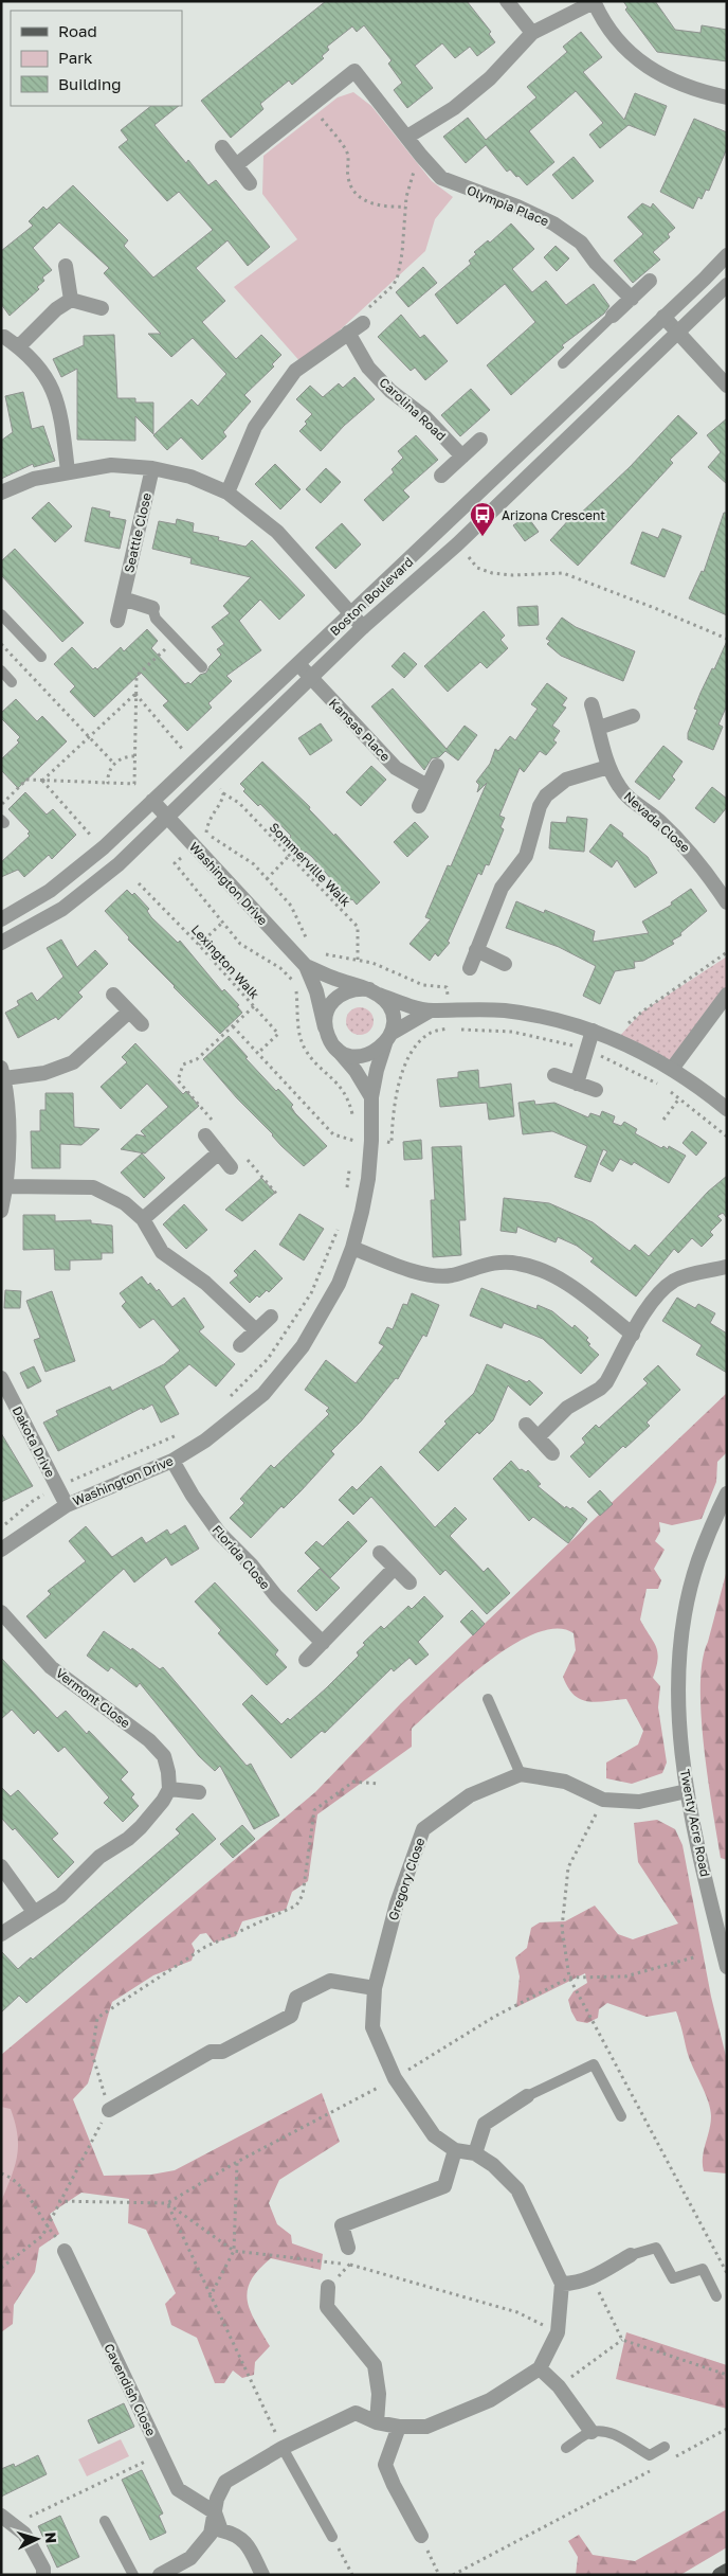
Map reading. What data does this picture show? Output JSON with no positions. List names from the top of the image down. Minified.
{"streets":{"street":["Olympia Place","Carolina Road","Seattle Close","Boston Boulevard","Kansas Place","Nevada Close","Washington Drive","Dakota Drive","Florida Close","Vermont Close","Twenty Acre Road","Gregory Close","Cavendish Close"],"path":["Sommerville Walk","Lexington Walk"]},"crossings":[["Boston Boulevard","Kansas Place"],["Boston Boulevard","Washington Drive"],["Washington Drive","Dakota Drive"],["Washington Drive","Florida Close"]],"places":{"bus stop":["Arizona Crescent"]},"legend":["Road","Park","Building"],"north":"right"}
